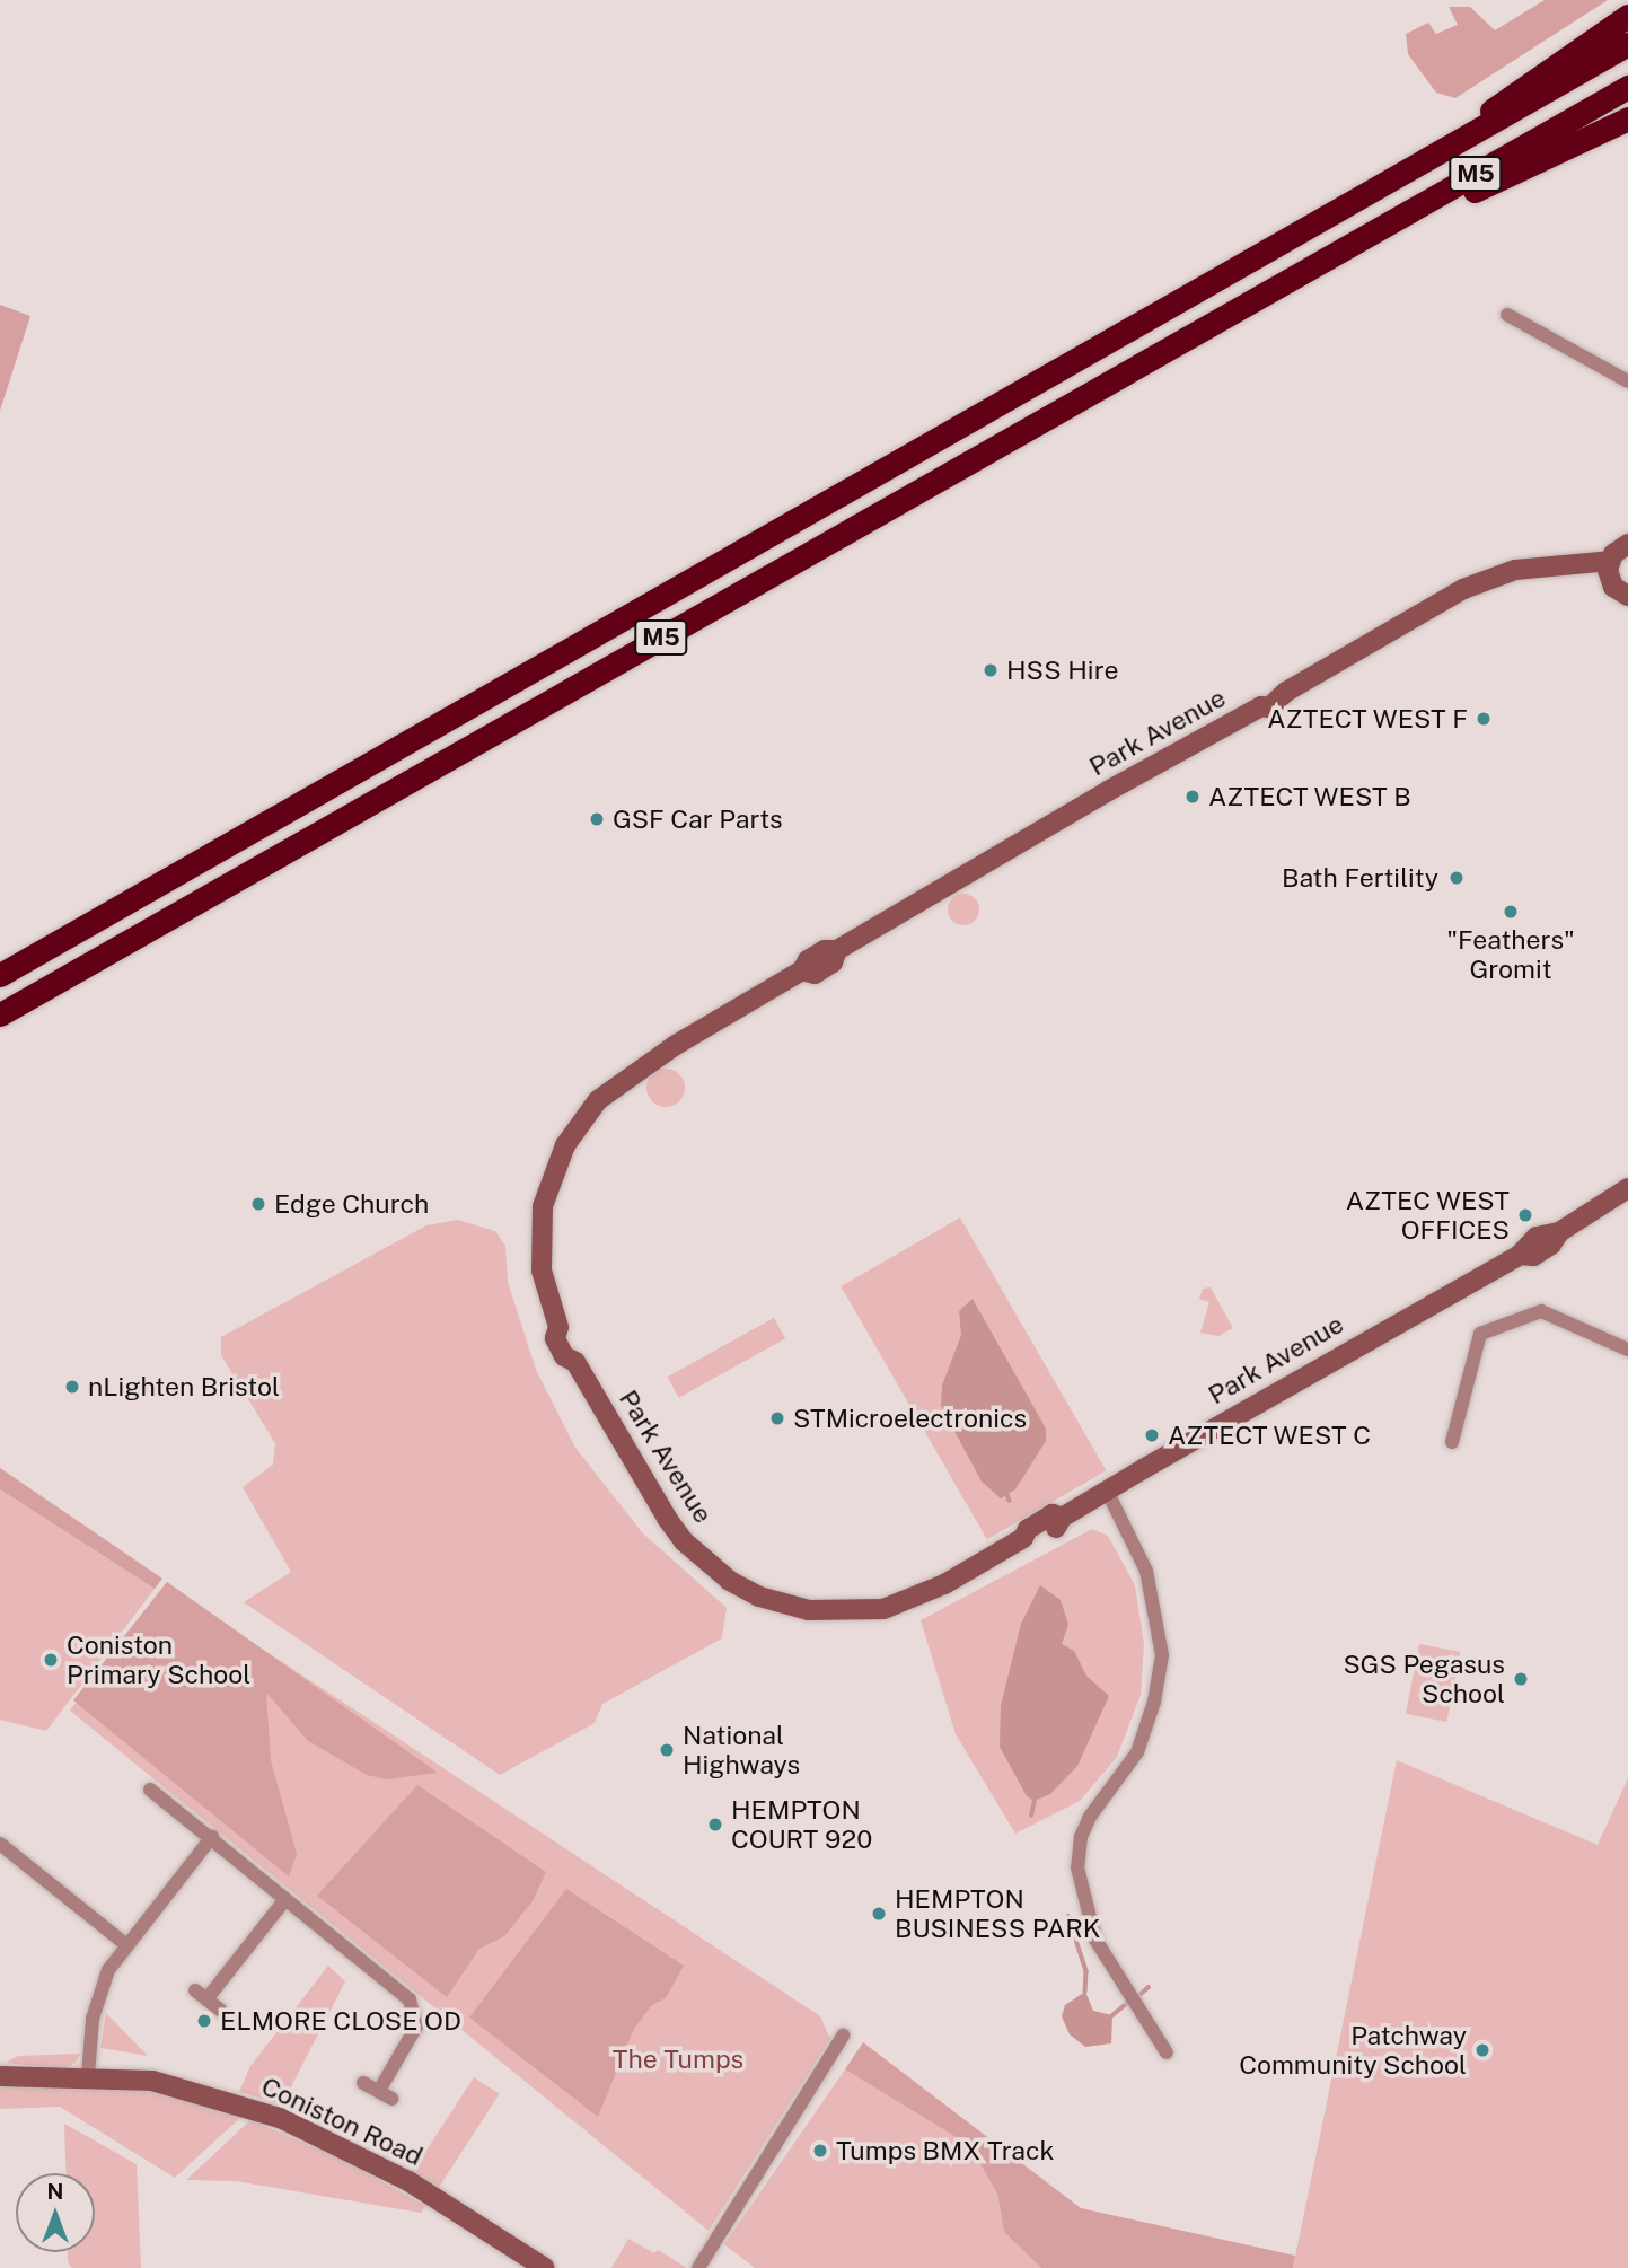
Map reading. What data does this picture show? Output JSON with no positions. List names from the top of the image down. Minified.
{"streets":{"highway":["M5"],"street":["Park Avenue","Coniston Road"]},"parks":["The Tumps"],"places":["HSS Hire","AZTECT WEST F","AZTECT WEST B","GSF Car Parts","Bath Fertility","\"Feathers\" Gromit","Edge Church","AZTEC WEST OFFICES","nLighten Bristol","STMicroelectronics","AZTECT WEST C","Coniston Primary School","SGS Pegasus School","National Highways","HEMPTON COURT 920","HEMPTON BUSINESS PARK","ELMORE CLOSE OD","Patchway Community School","Tumps BMX Track"],"north":"top"}
